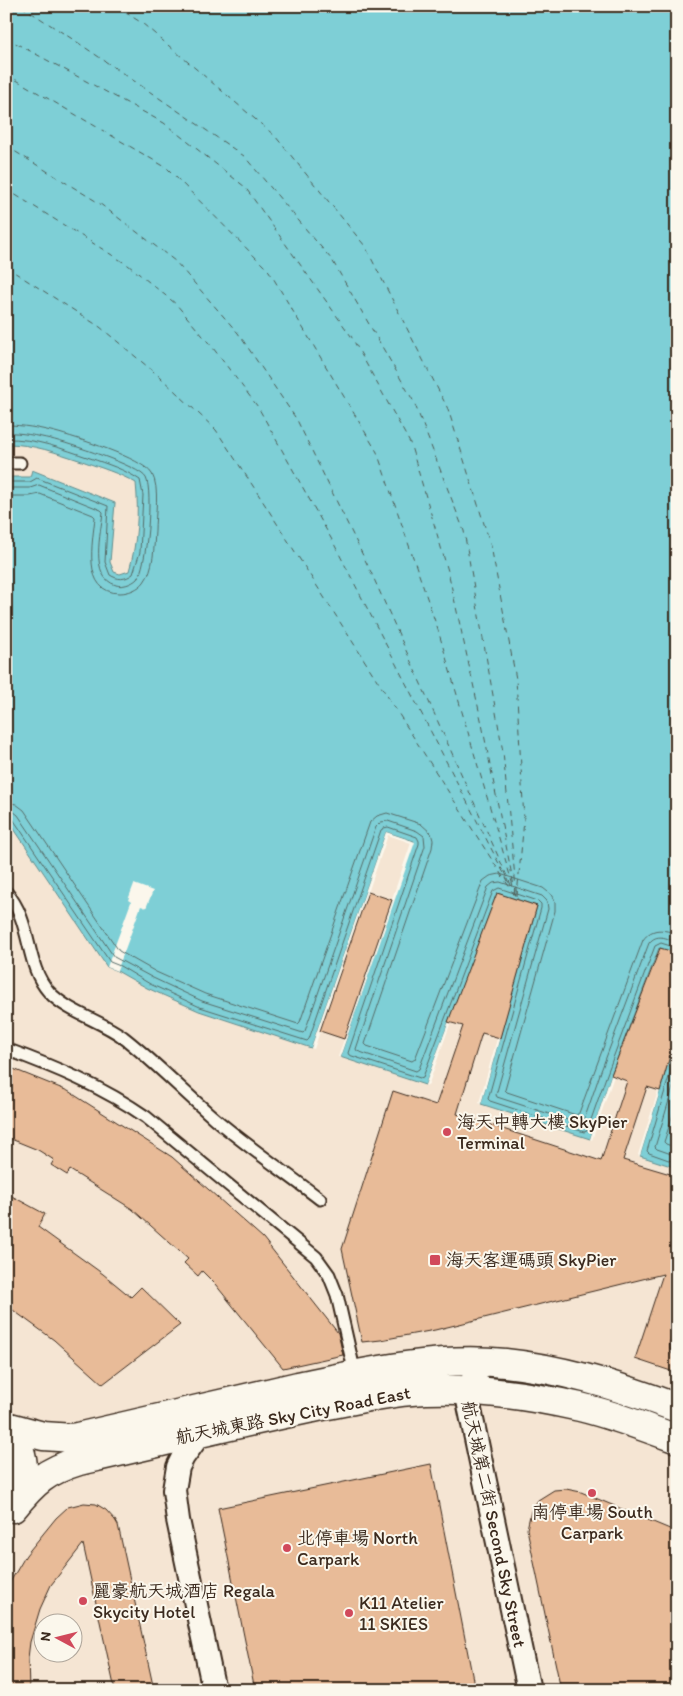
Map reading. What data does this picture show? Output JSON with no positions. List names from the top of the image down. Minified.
{"streets":{"street":["航天城東路 Sky City Road East","航天城第二街 Second Sky Street"]},"crossings":[["航天城東路 Sky City Road East","航天城第二街 Second Sky Street"]],"places":{"other":["海天中轉大樓 SkyPier Terminal","南停車場 South Carpark","北停車場 North Carpark","麗豪航天城酒店 Regala Skycity Hotel","K11 Atelier 11 SKIES"],"transit":["海天客運碼頭 SkyPier"]},"north":"left"}
